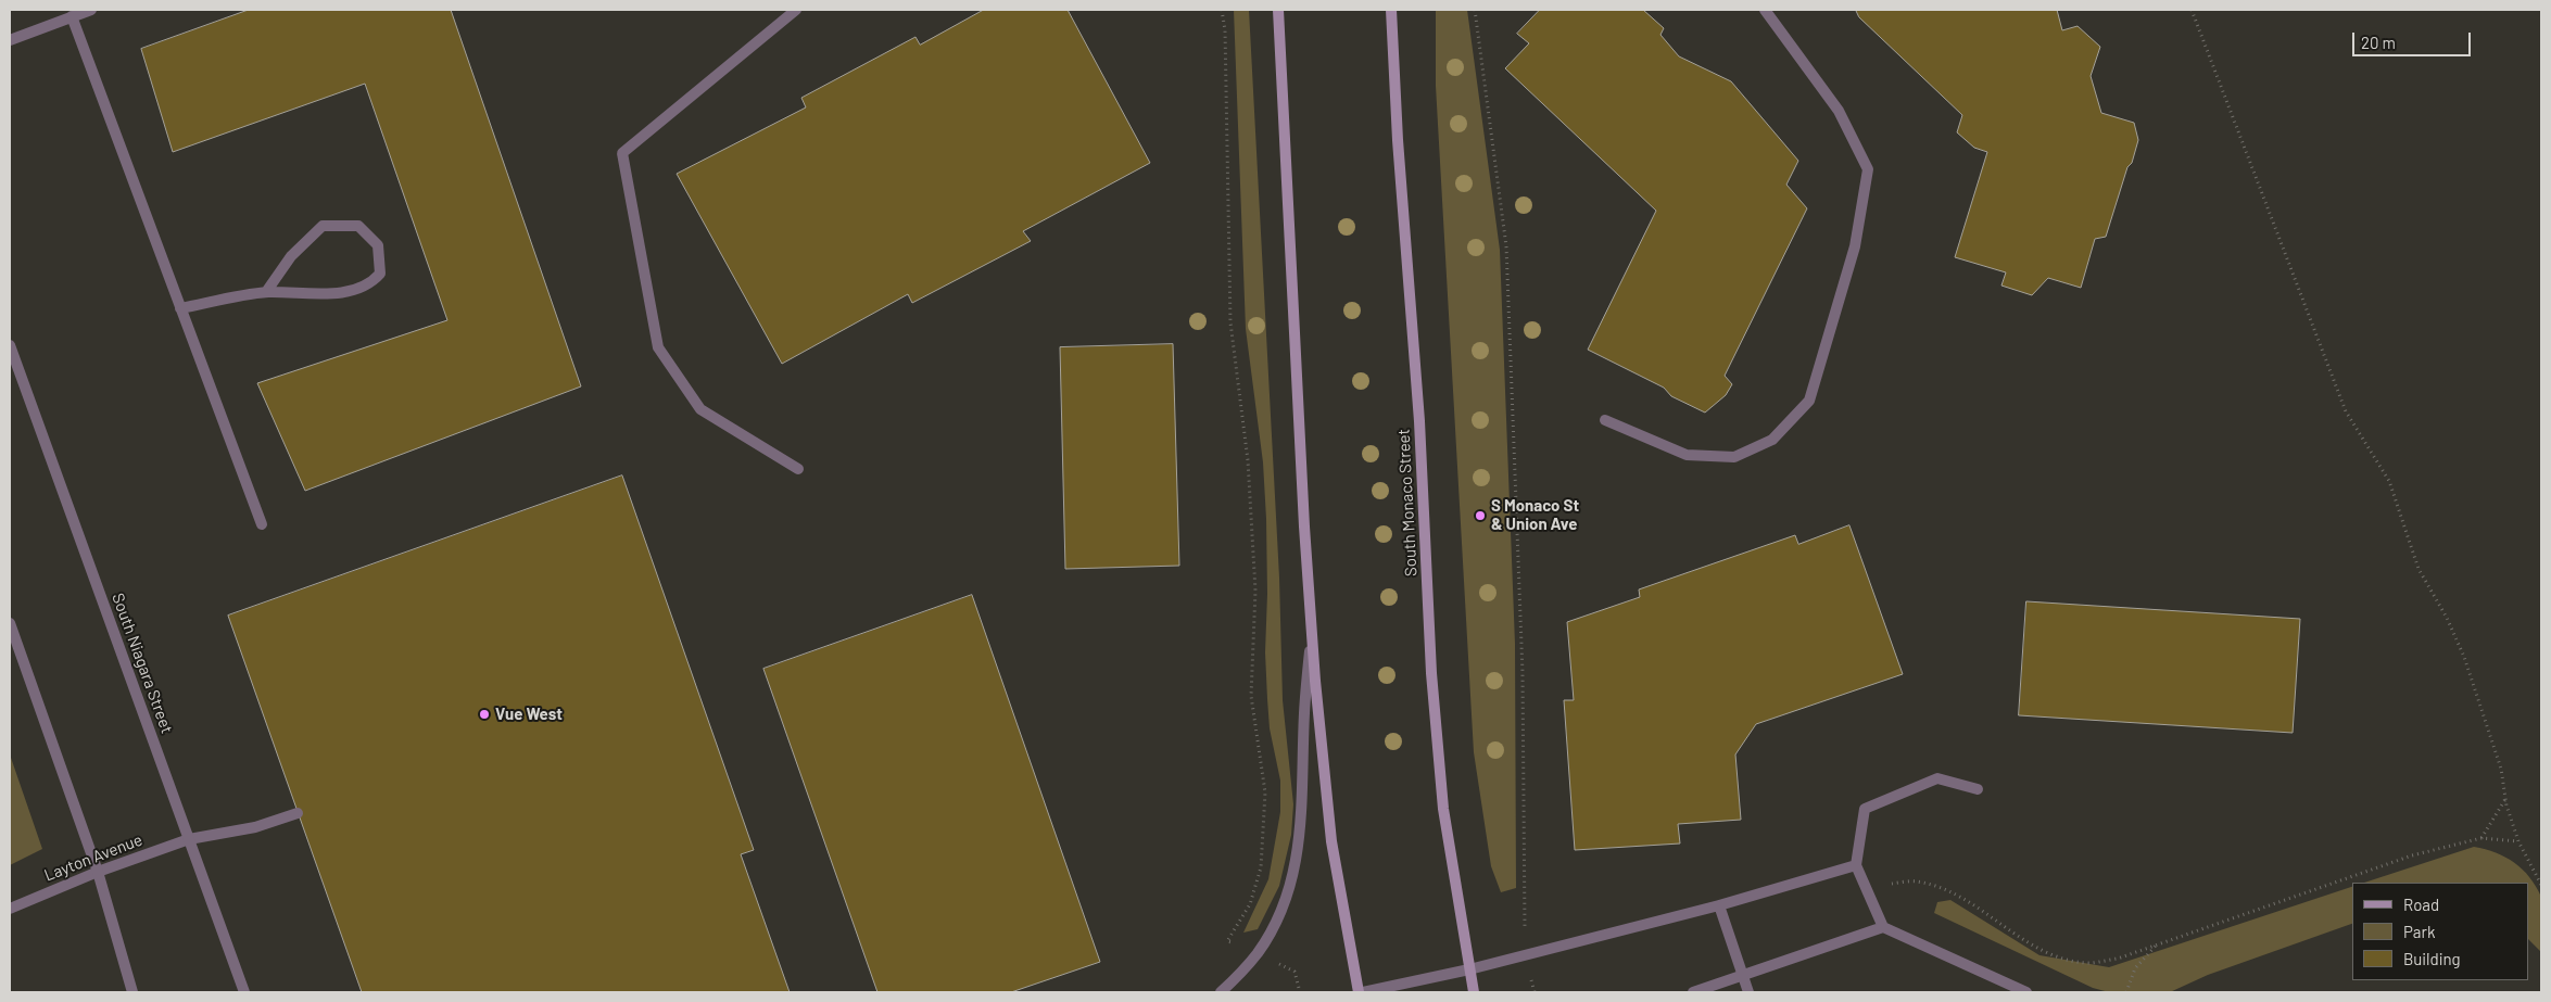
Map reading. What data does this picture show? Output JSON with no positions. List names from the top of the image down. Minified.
{"streets":{"main road":["South Monaco Street"],"street":["South Niagara Street","Layton Avenue"]},"crossings":[["South Niagara Street","Layton Avenue"]],"places":["S Monaco St & Union Ave","Vue West"],"legend":["Road","Park","Building"],"scale_bar":"20 m"}
